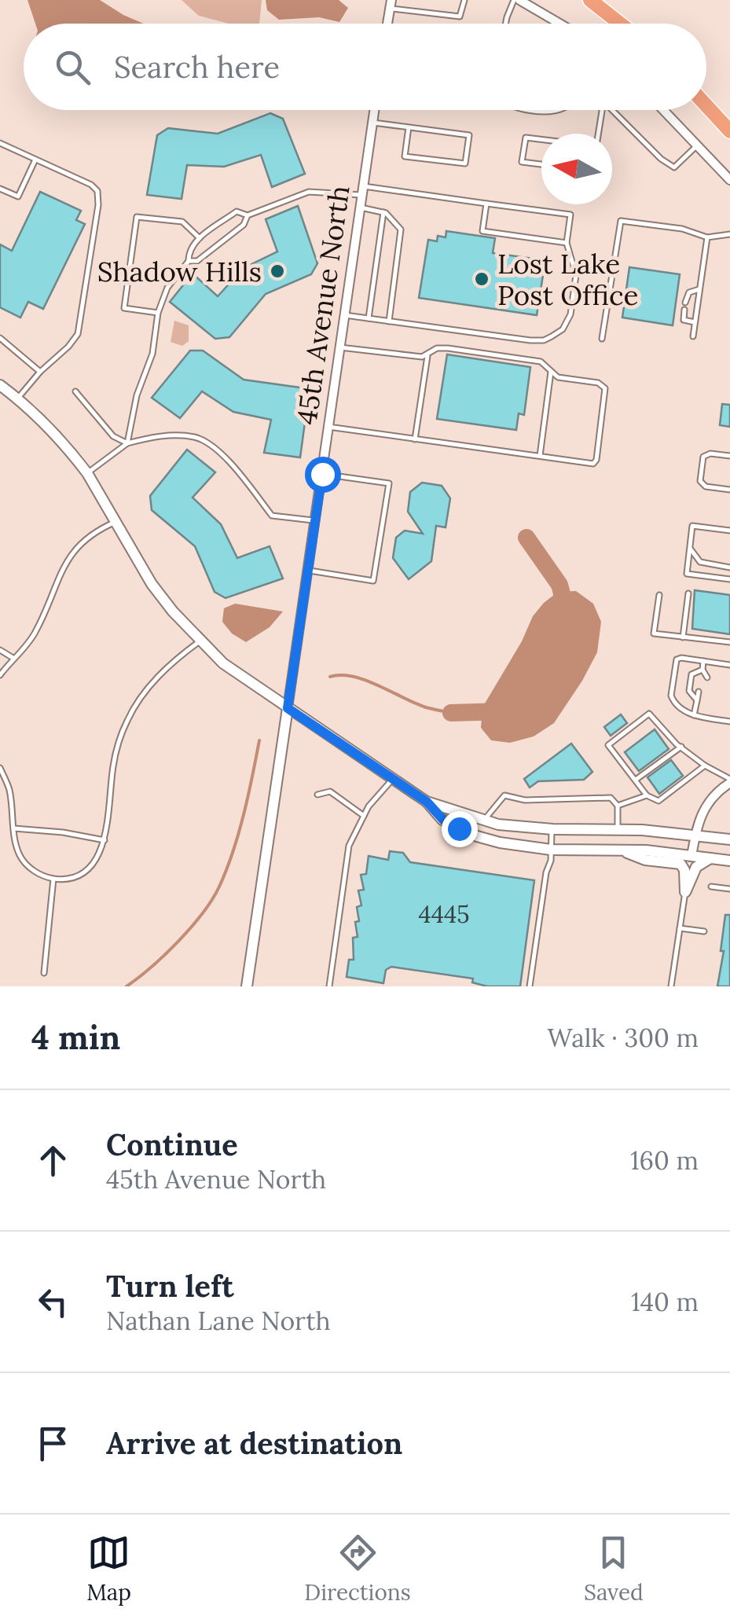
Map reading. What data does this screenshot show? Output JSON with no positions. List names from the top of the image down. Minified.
{"streets":{"street":["45th Avenue North"]},"places":["Shadow Hills","Lost Lake Post Office"],"house_numbers":["4445"],"north":"left","page":{"search":"Search here","heading":["4 min","Walk · 300 m"],"list":[["Continue","45th Avenue North","160 m"],["Turn left","Nathan Lane North","140 m"],"Arrive at destination"],"nav":["Map","Directions","Saved"]}}
